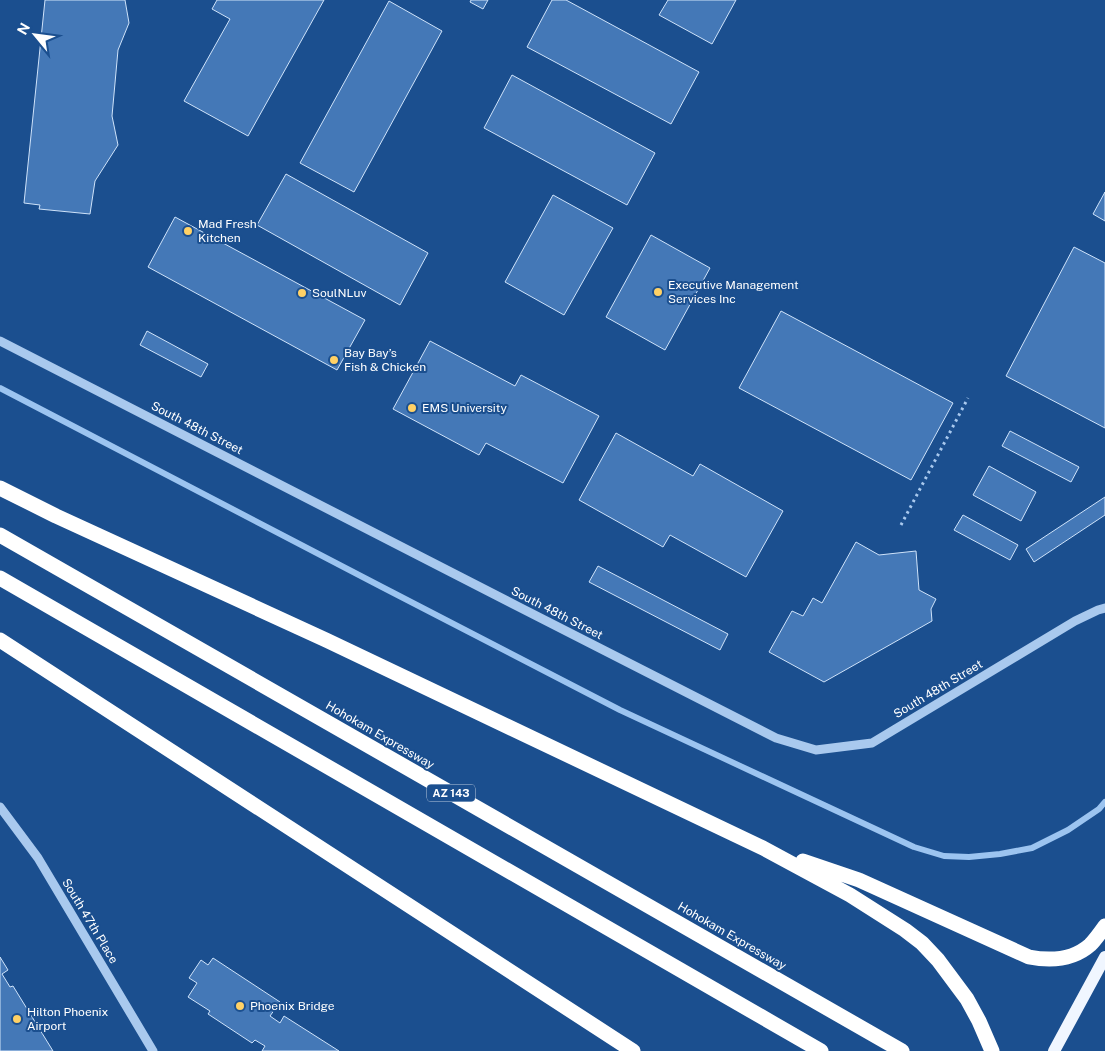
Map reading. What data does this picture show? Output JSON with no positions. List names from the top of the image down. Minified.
{"streets":{"highway":["Hohokam Expressway","AZ 143"],"street":["South 48th Street","South 47th Place"]},"places":["Mad Fresh Kitchen","Executive Management Services Inc","SoulNLuv","Bay Bay’s Fish & Chicken","EMS University","Phoenix Bridge","Hilton Phoenix Airport"],"north":"top left"}
